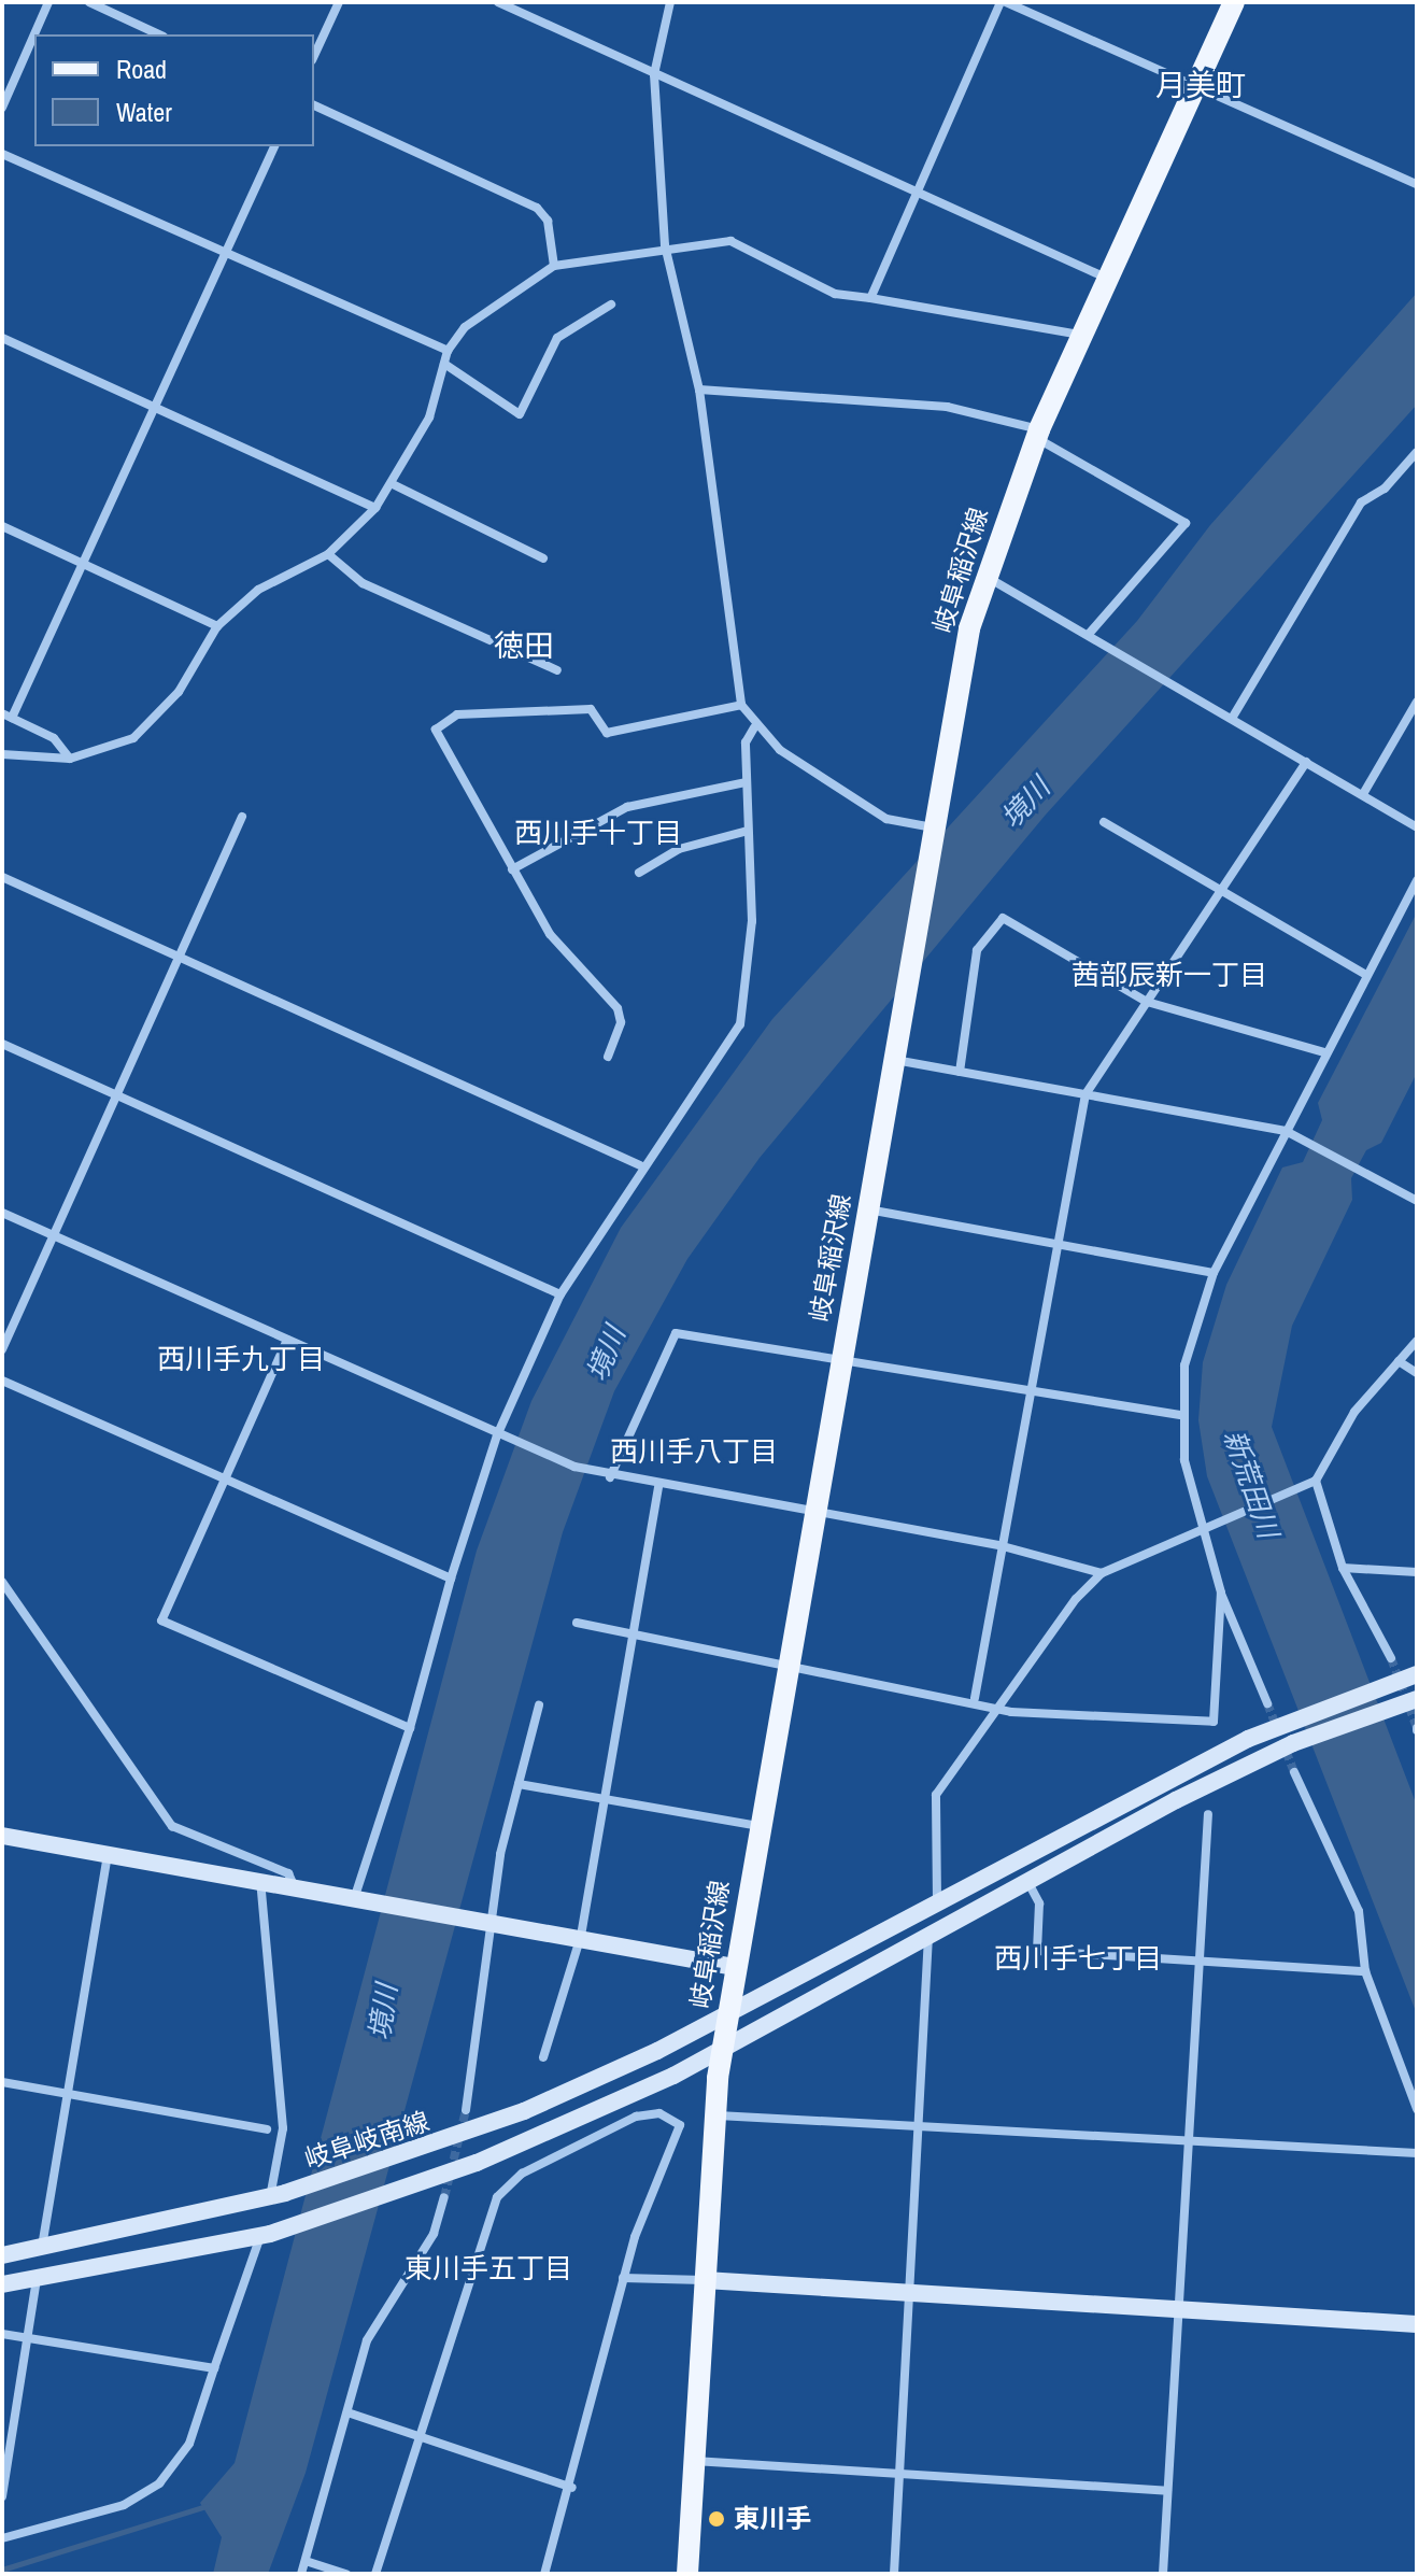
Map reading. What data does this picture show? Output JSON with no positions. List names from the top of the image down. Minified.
{"streets":{"main road":["岐阜稲沢線"],"street":["岐阜岐南線"]},"crossings":[["岐阜稲沢線","岐阜岐南線"]],"districts":["月美町","徳田","西川手十丁目","茜部辰新一丁目","西川手九丁目","西川手八丁目","西川手七丁目","東川手五丁目"],"water":["境川","新荒田川"],"places":["東川手"],"legend":["Road","Water"]}
